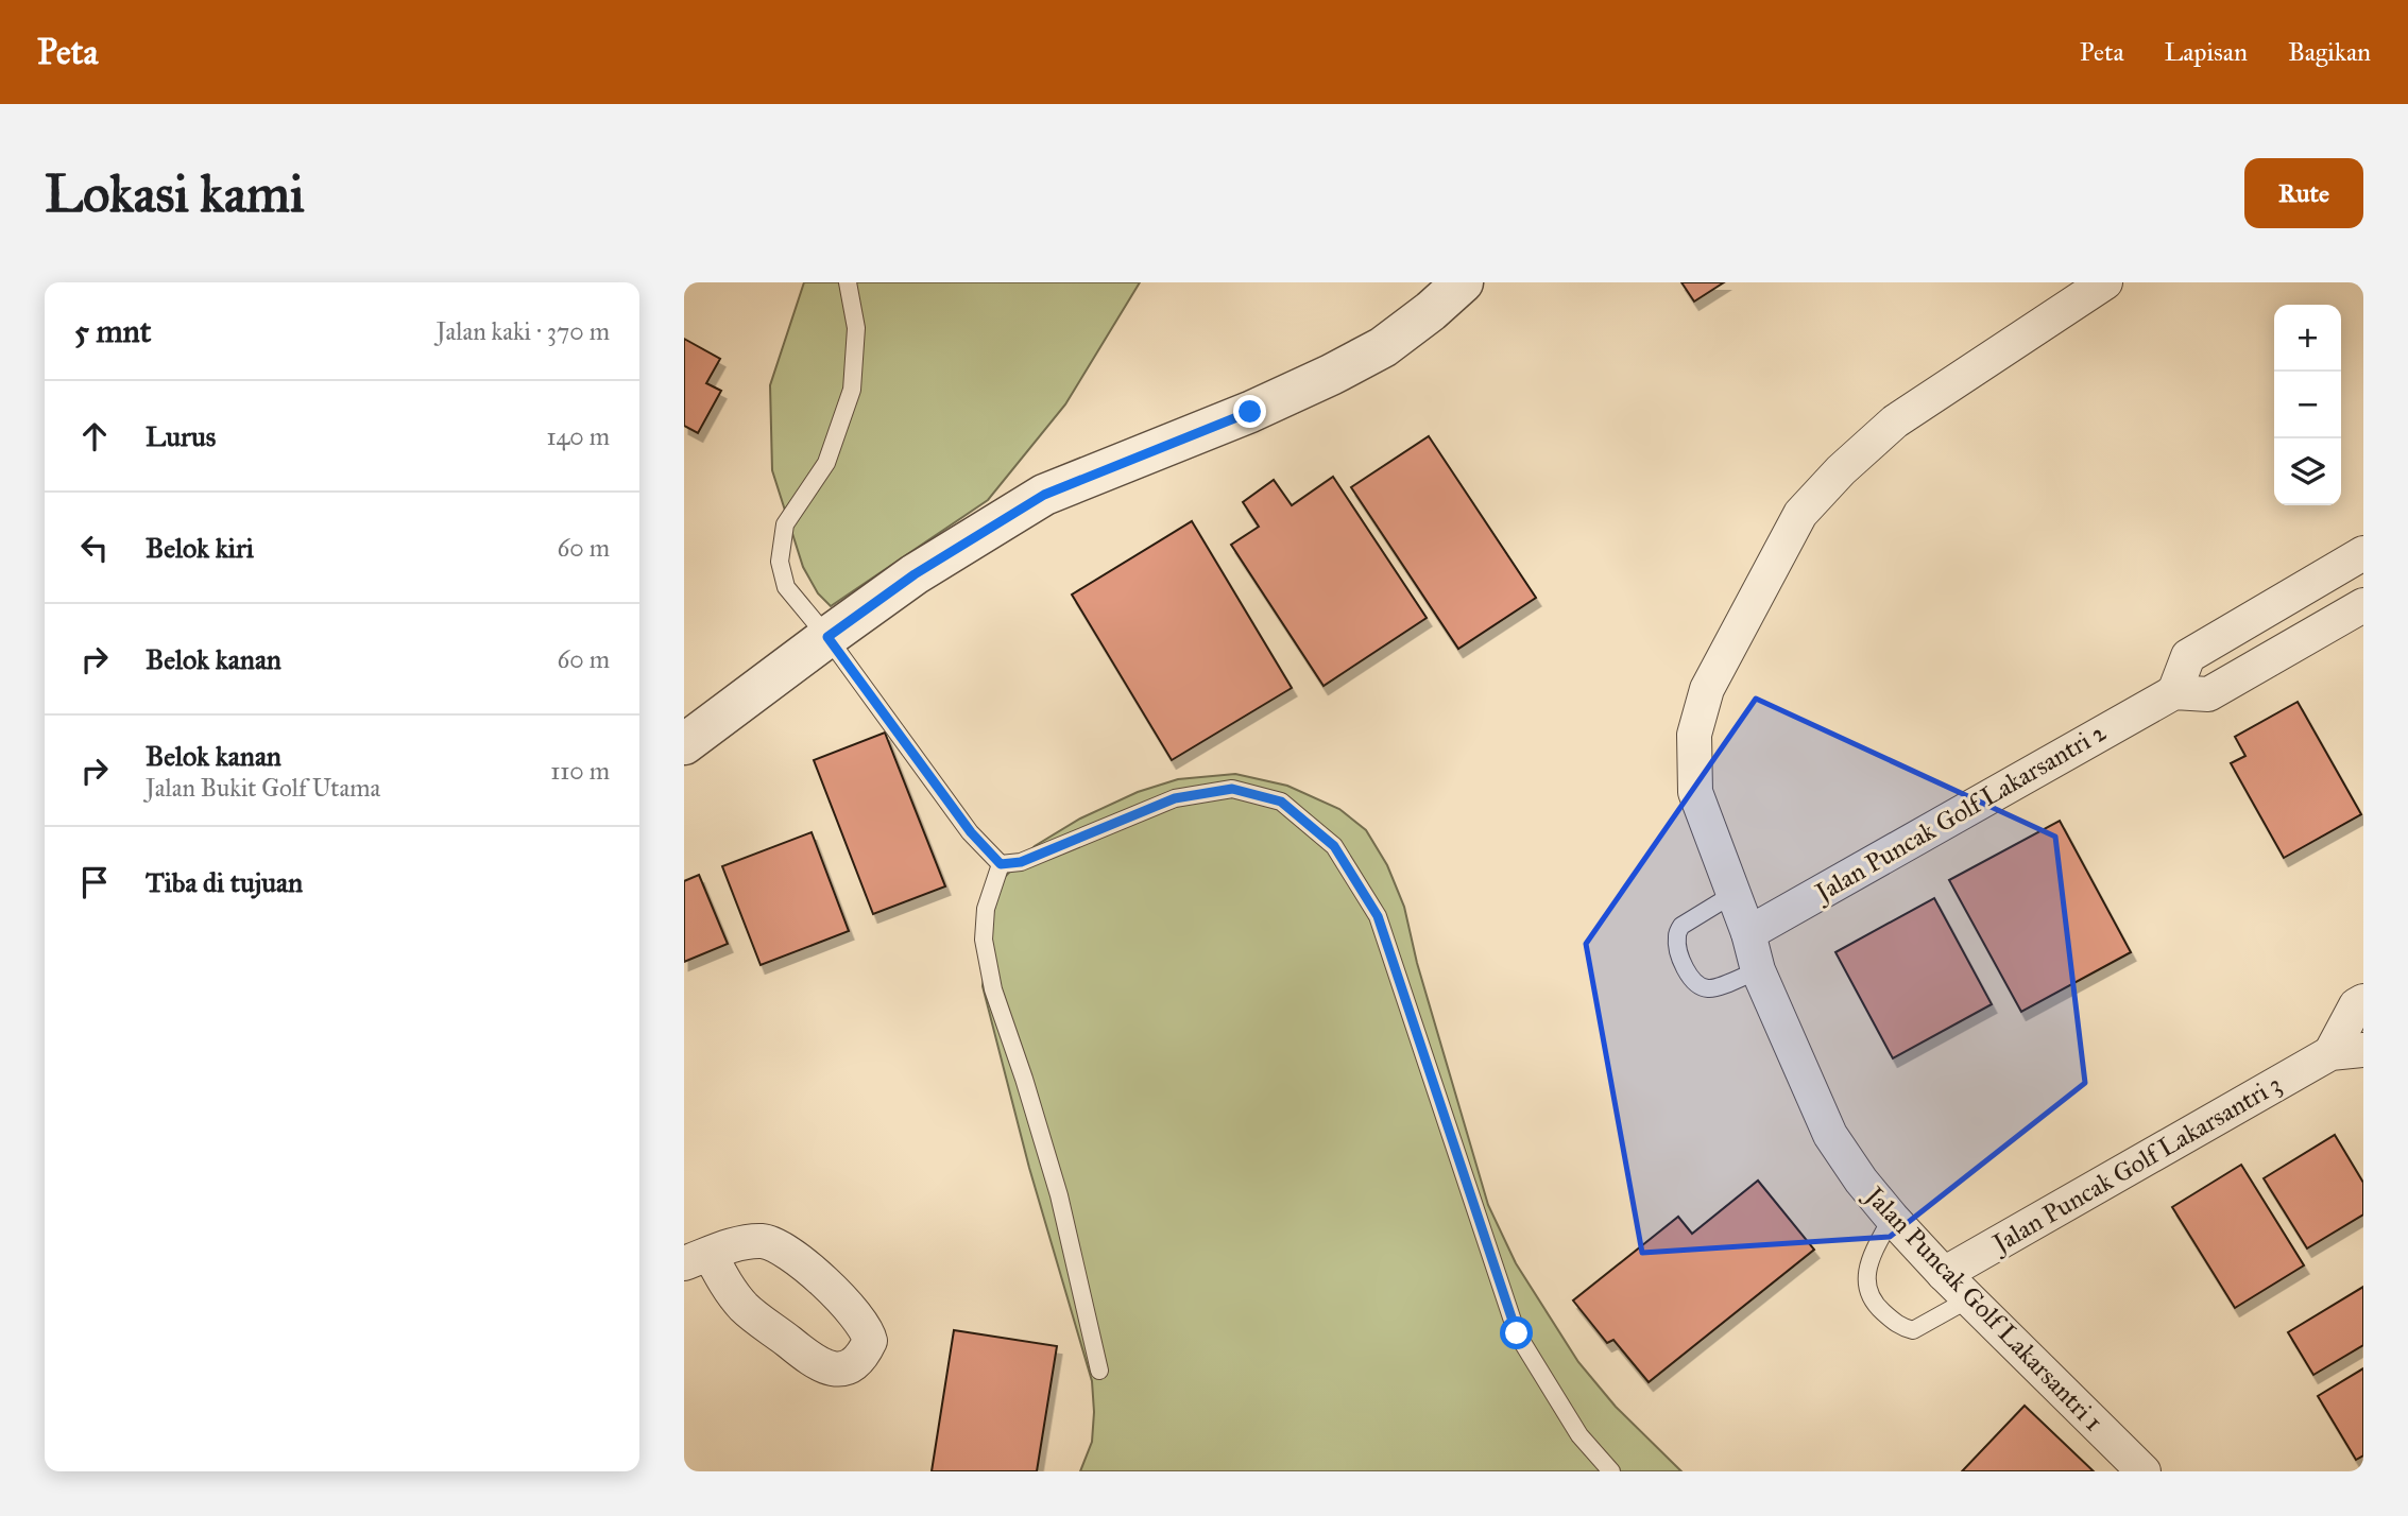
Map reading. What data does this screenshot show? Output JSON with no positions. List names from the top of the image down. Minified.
{"streets":{"street":["Jalan Puncak Golf Lakarsantri 2","Jalan Puncak Golf Lakarsantri 3","Jalan Puncak Golf Lakarsantri 1"]},"crossings":[["Jalan Puncak Golf Lakarsantri 2","Jalan Puncak Golf Lakarsantri 1"],["Jalan Puncak Golf Lakarsantri 3","Jalan Puncak Golf Lakarsantri 1"]],"page":{"header":"Peta","nav":["Peta","Lapisan","Bagikan"],"buttons":"Rute","title":"Lokasi kami","heading":["5 mnt","Jalan kaki · 370 m"],"map_buttons":["+","−"],"list":[["Lurus","140 m"],["Belok kiri","60 m"],["Belok kanan","60 m"],["Belok kanan","Jalan Bukit Golf Utama","110 m"],"Tiba di tujuan"]}}
